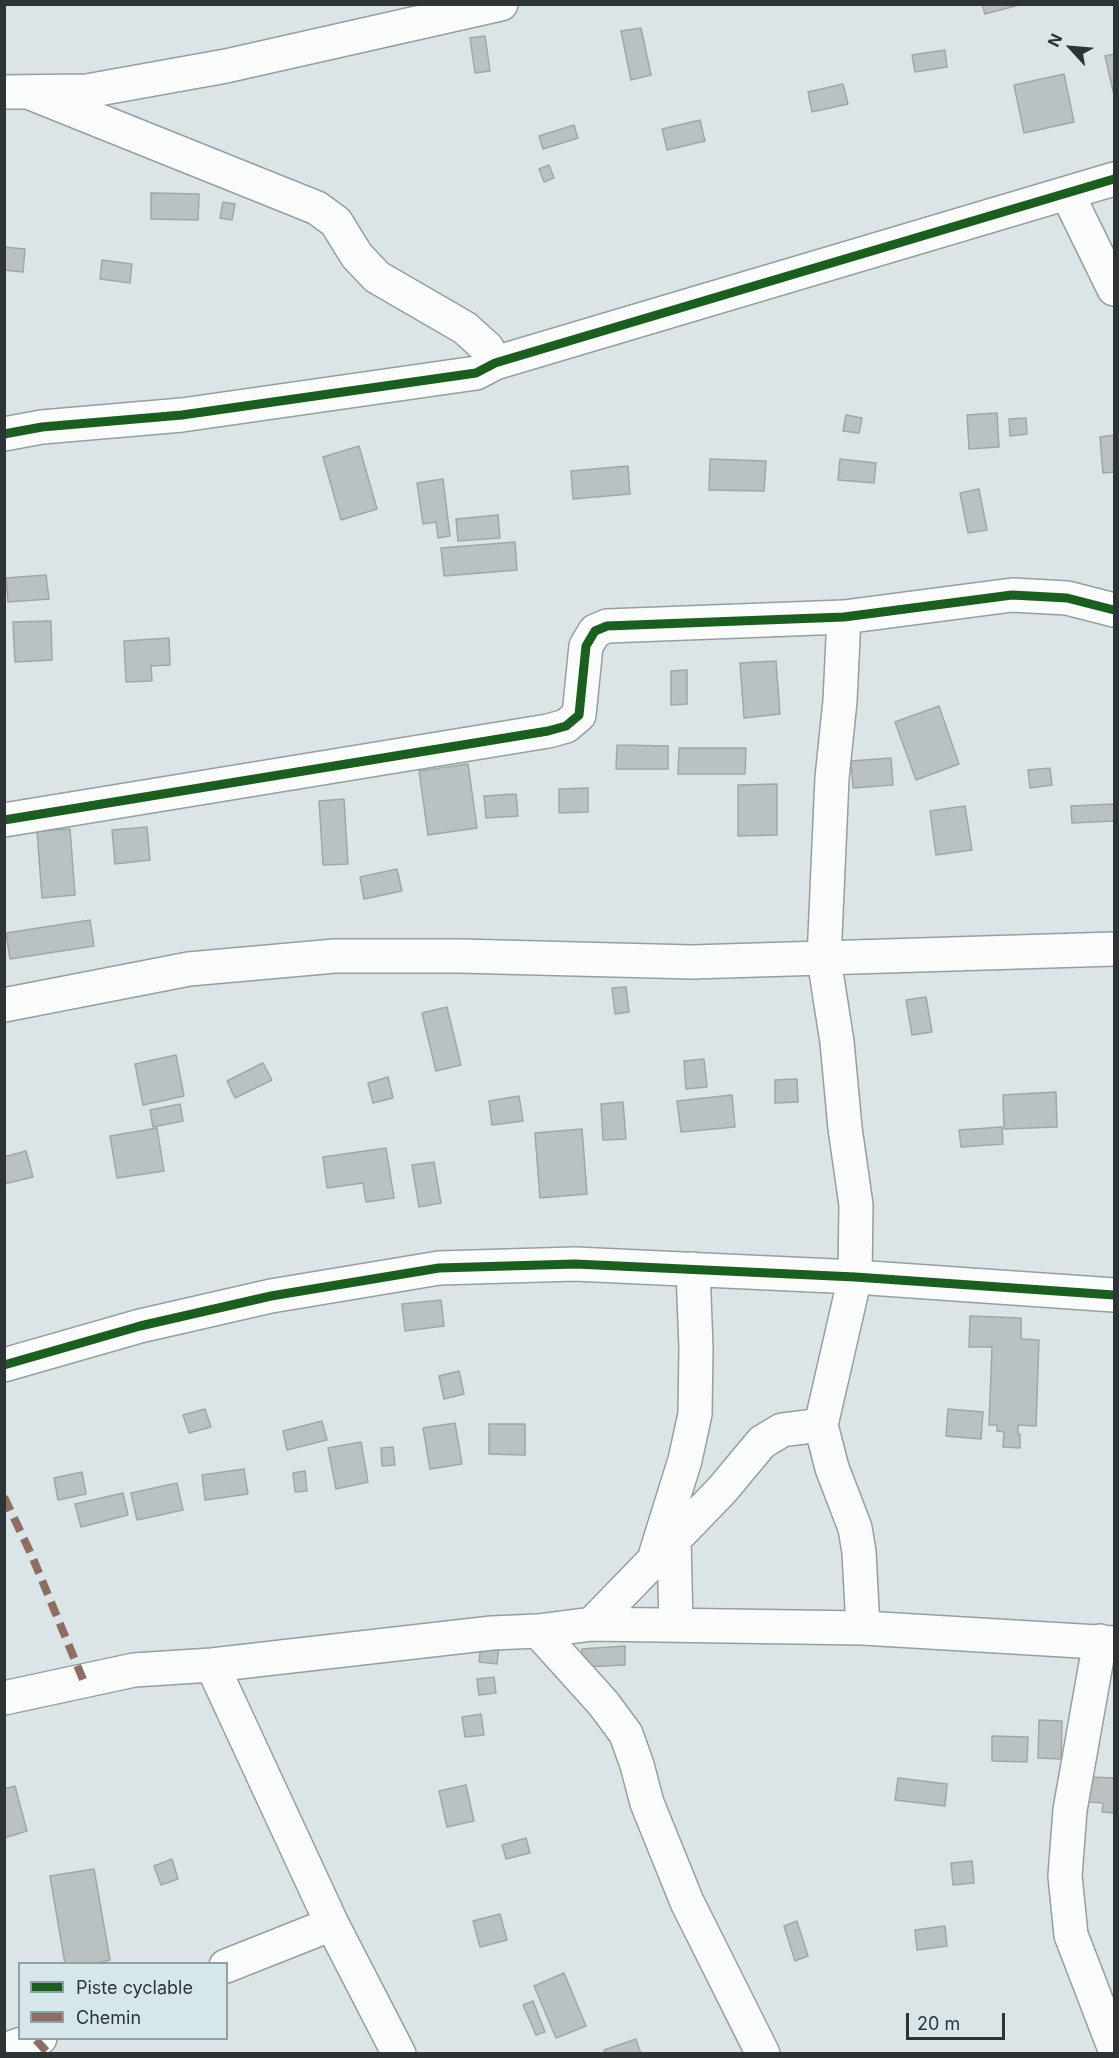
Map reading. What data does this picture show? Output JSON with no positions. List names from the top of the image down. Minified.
{"legend":["Piste cyclable","Chemin"],"scale_bar":"20 m","north":"top left"}
